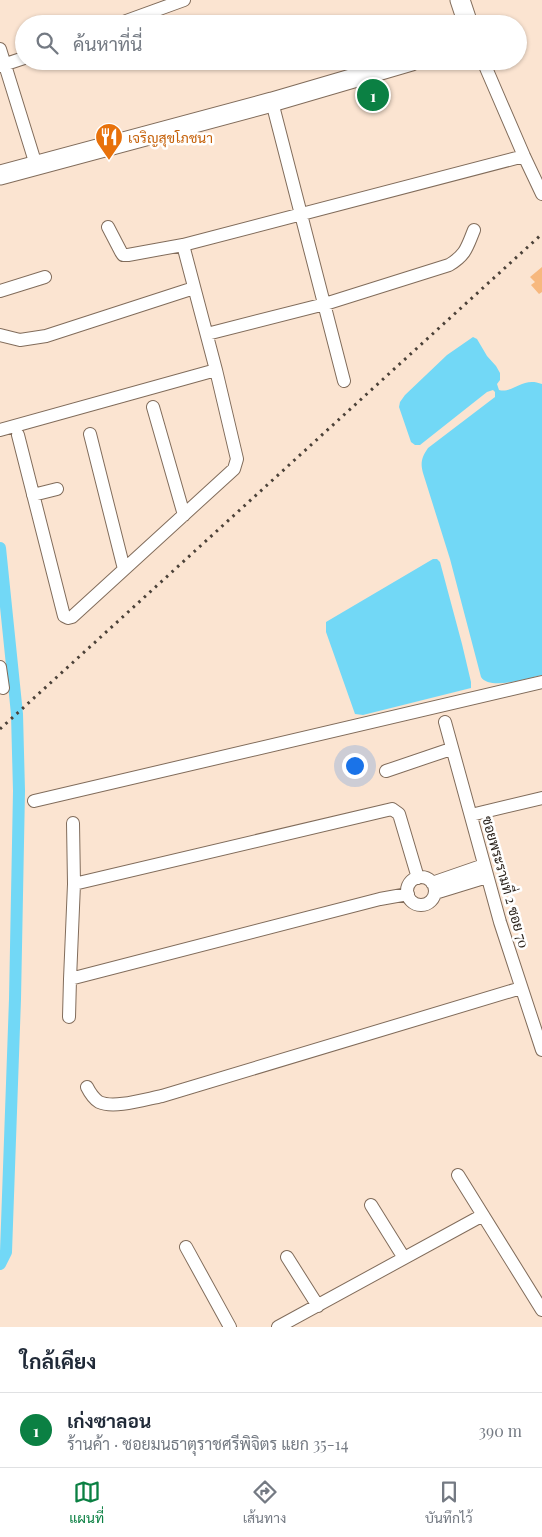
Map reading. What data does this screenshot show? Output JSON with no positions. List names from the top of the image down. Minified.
{"streets":{"street":["ซอยพระรามที่ 2 ซอย 70"]},"places":{"restaurant":["เจริญสุขโภชนา"]},"page":{"search":"ค้นหาที่นี่","pins":"1","heading":"ใกล้เคียง","list":[{"mark":"1","name":"เก่งซาลอน","note":"ร้านค้า · ซอยมนธาตุราชศรีพิจิตร แยก 35-14","value":"390 m"}],"nav":["แผนที่","เส้นทาง","บันทึกไว้"]}}
